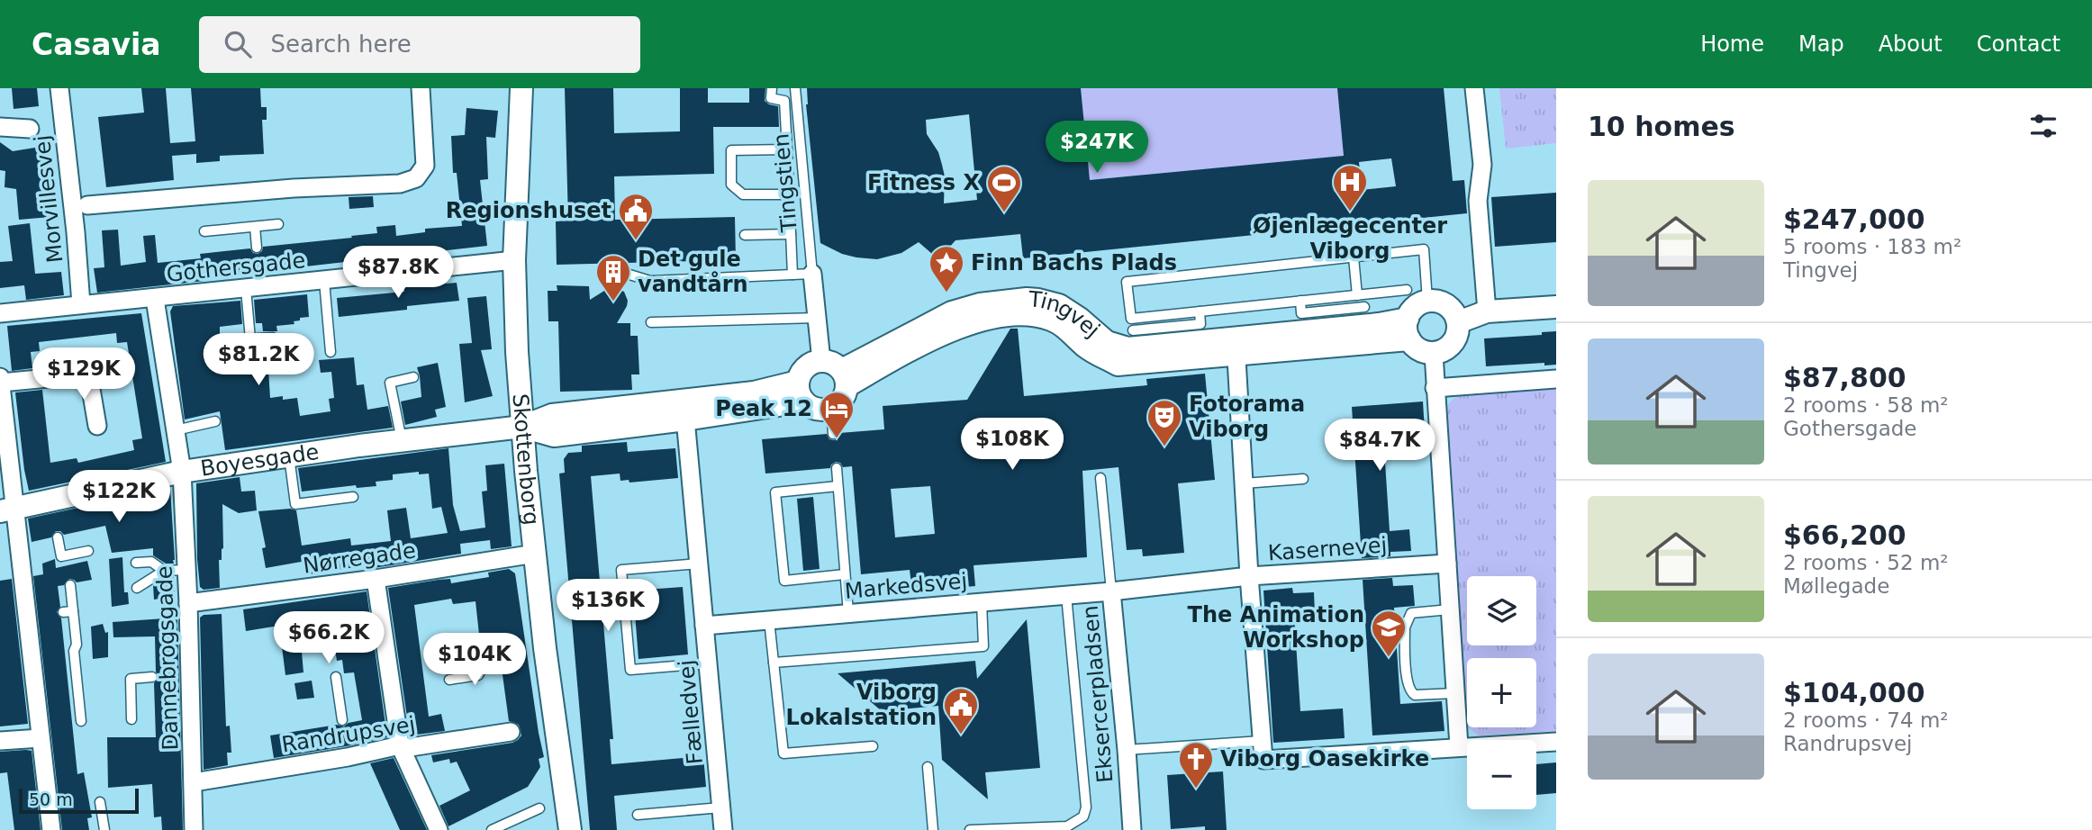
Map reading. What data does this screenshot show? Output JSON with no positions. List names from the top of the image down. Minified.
{"streets":{"street":["Morvillesvej","Gothersgade","Tingvej","Boyesgade","Skottenborg","Kasernevej","Nørregade","Markedsvej","Dannebrogsgade","Eksercerpladsen","Fælledvej","Randrupsvej"],"lane":["Tingstien"]},"crossings":[["Morvillesvej","Gothersgade"],["Gothersgade","Skottenborg"],["Gothersgade","Dannebrogsgade"],["Boyesgade","Skottenborg"],["Boyesgade","Dannebrogsgade"],["Skottenborg","Nørregade"],["Kasernevej","Eksercerpladsen"],["Nørregade","Dannebrogsgade"],["Markedsvej","Eksercerpladsen"],["Markedsvej","Fælledvej"],["Dannebrogsgade","Randrupsvej"]],"places":{"hospital":["Øjenlægecenter Viborg"],"sports":["Fitness X"],"public building":["Regionshuset","Viborg Lokalstation"],"place":["Finn Bachs Plads"],"building":["Det gule vandtårn"],"hotel":["Peak 12"],"theatre":["Fotorama Viborg"],"school or university":["The Animation Workshop"],"church":["Viborg Oasekirke"]},"scale_bar":"50 m","page":{"header":"Casavia","search":"Search here","nav":["Home","Map","About","Contact"],"heading":"10 homes","price":["$247K","$87.8K","$81.2K","$129K","$108K","$84.7K","$122K","$136K","$66.2K","$104K"],"list":[{"name":"$247,000","note":"5 rooms · 183 m² · Tingvej"},{"name":"$87,800","note":"2 rooms · 58 m² · Gothersgade"},{"name":"$66,200","note":"2 rooms · 52 m² · Møllegade"},{"name":"$104,000","note":"2 rooms · 74 m² · Randrupsvej"}],"map_buttons":["+","−"],"scale":"50 m"}}
